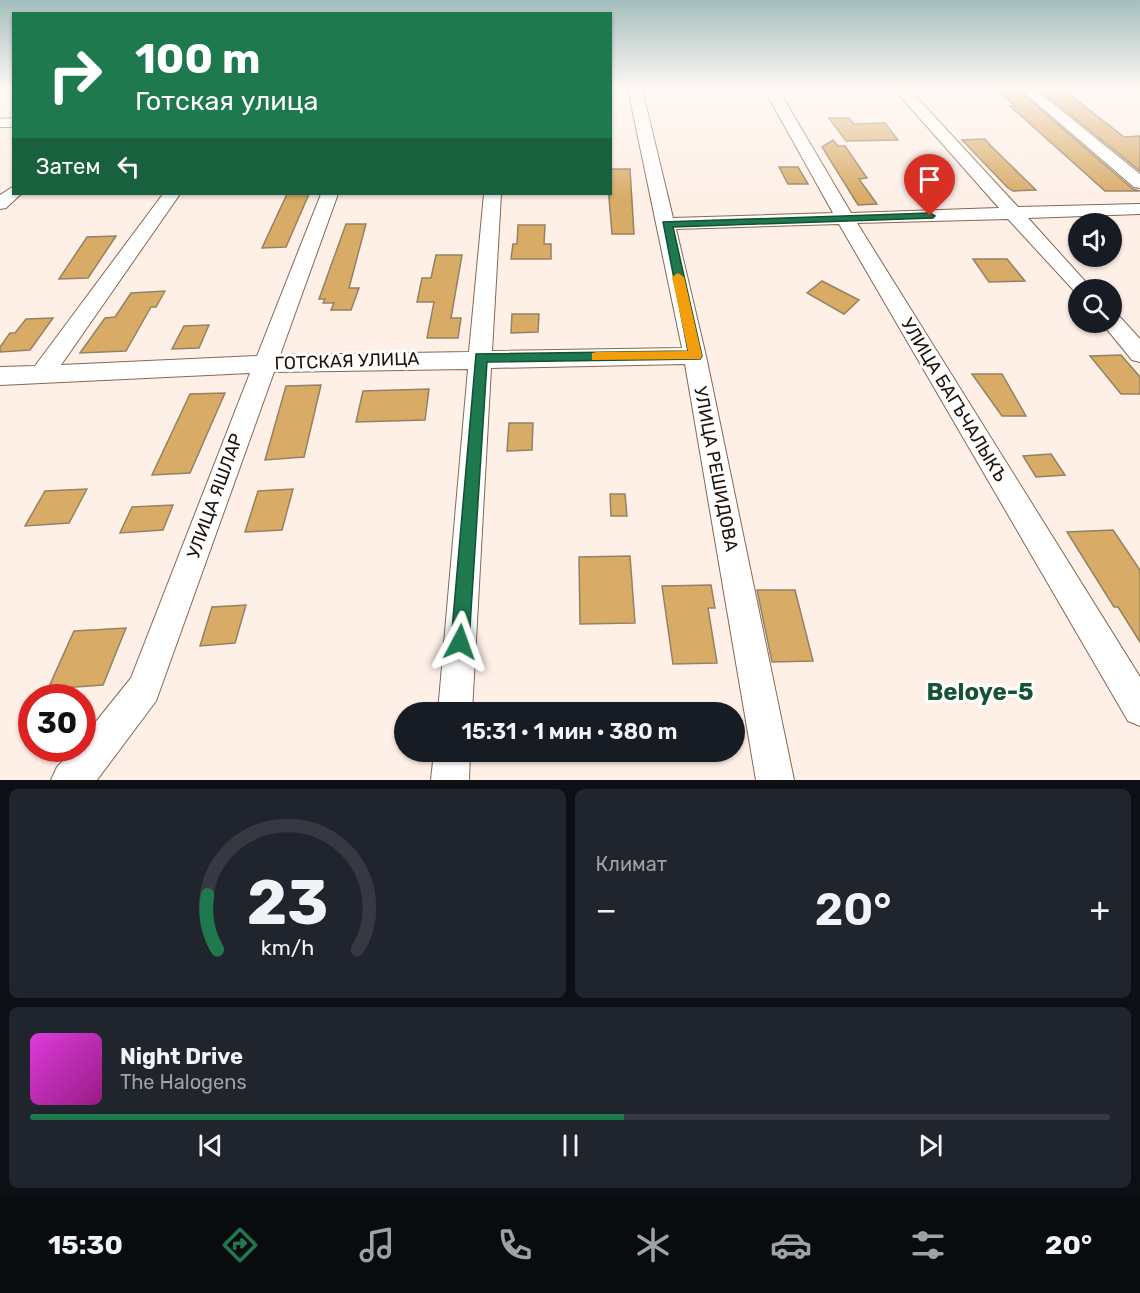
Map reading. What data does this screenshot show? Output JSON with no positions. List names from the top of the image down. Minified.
{"streets":{"street":["ГОТСКАЯ УЛИЦА","УЛИЦА БАГЪЧАЛЫКЪ","УЛИЦА РЕШИДОВА","УЛИЦА ЯШЛАР"]},"crossings":[["ГОТСКАЯ УЛИЦА","УЛИЦА РЕШИДОВА"],["ГОТСКАЯ УЛИЦА","УЛИЦА ЯШЛАР"]],"districts":["Beloye-5"],"page":{"turn":["100 m","Готская улица"],"then":"Затем","limit":"30","trip":"15:31 · 1 мин · 380 m","tile":"Климат","heat":["−","20°","+"],"song":["Night Drive","The Halogens"],"tabs":["15:30","20°"],"gauge":["23","km/h"]}}
